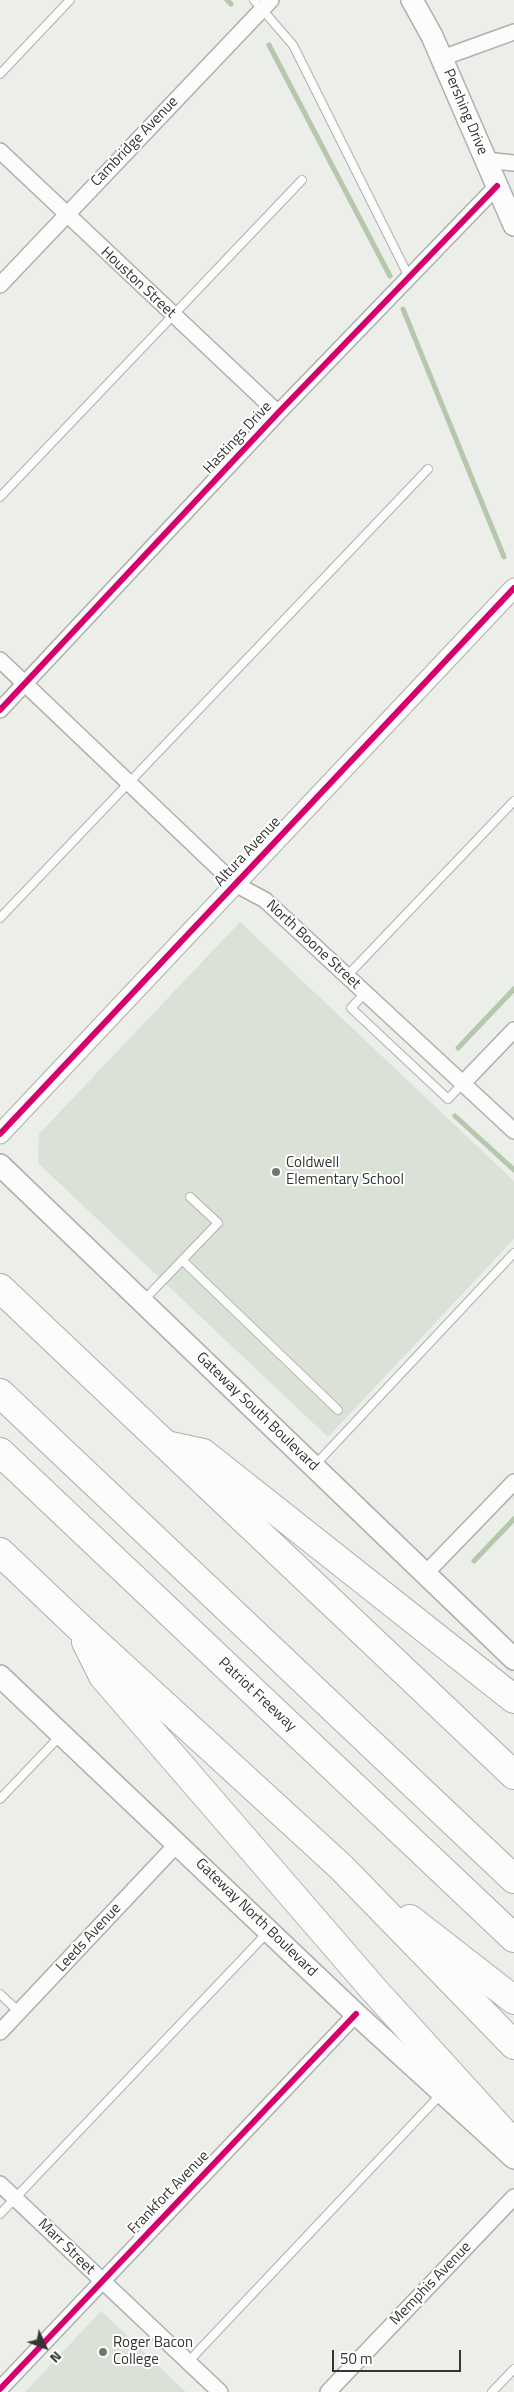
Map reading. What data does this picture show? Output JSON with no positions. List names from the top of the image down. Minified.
{"streets":{"highway":["Patriot Freeway"],"main road":["Pershing Drive","Gateway South Boulevard","Gateway North Boulevard"],"street":["Cambridge Avenue","Houston Street","Hastings Drive","Altura Avenue","North Boone Street","Leeds Avenue","Frankfort Avenue","Marr Street","Memphis Avenue"]},"crossings":[["Pershing Drive","Hastings Drive"],["Cambridge Avenue","Houston Street"],["Houston Street","Hastings Drive"],["Hastings Drive","North Boone Street"],["Altura Avenue","North Boone Street"],["Gateway North Boulevard","Leeds Avenue"],["Gateway North Boulevard","Frankfort Avenue"],["Frankfort Avenue","Marr Street"]],"places":["Coldwell Elementary School","Roger Bacon College"],"scale_bar":"50 m","north":"bottom right"}
